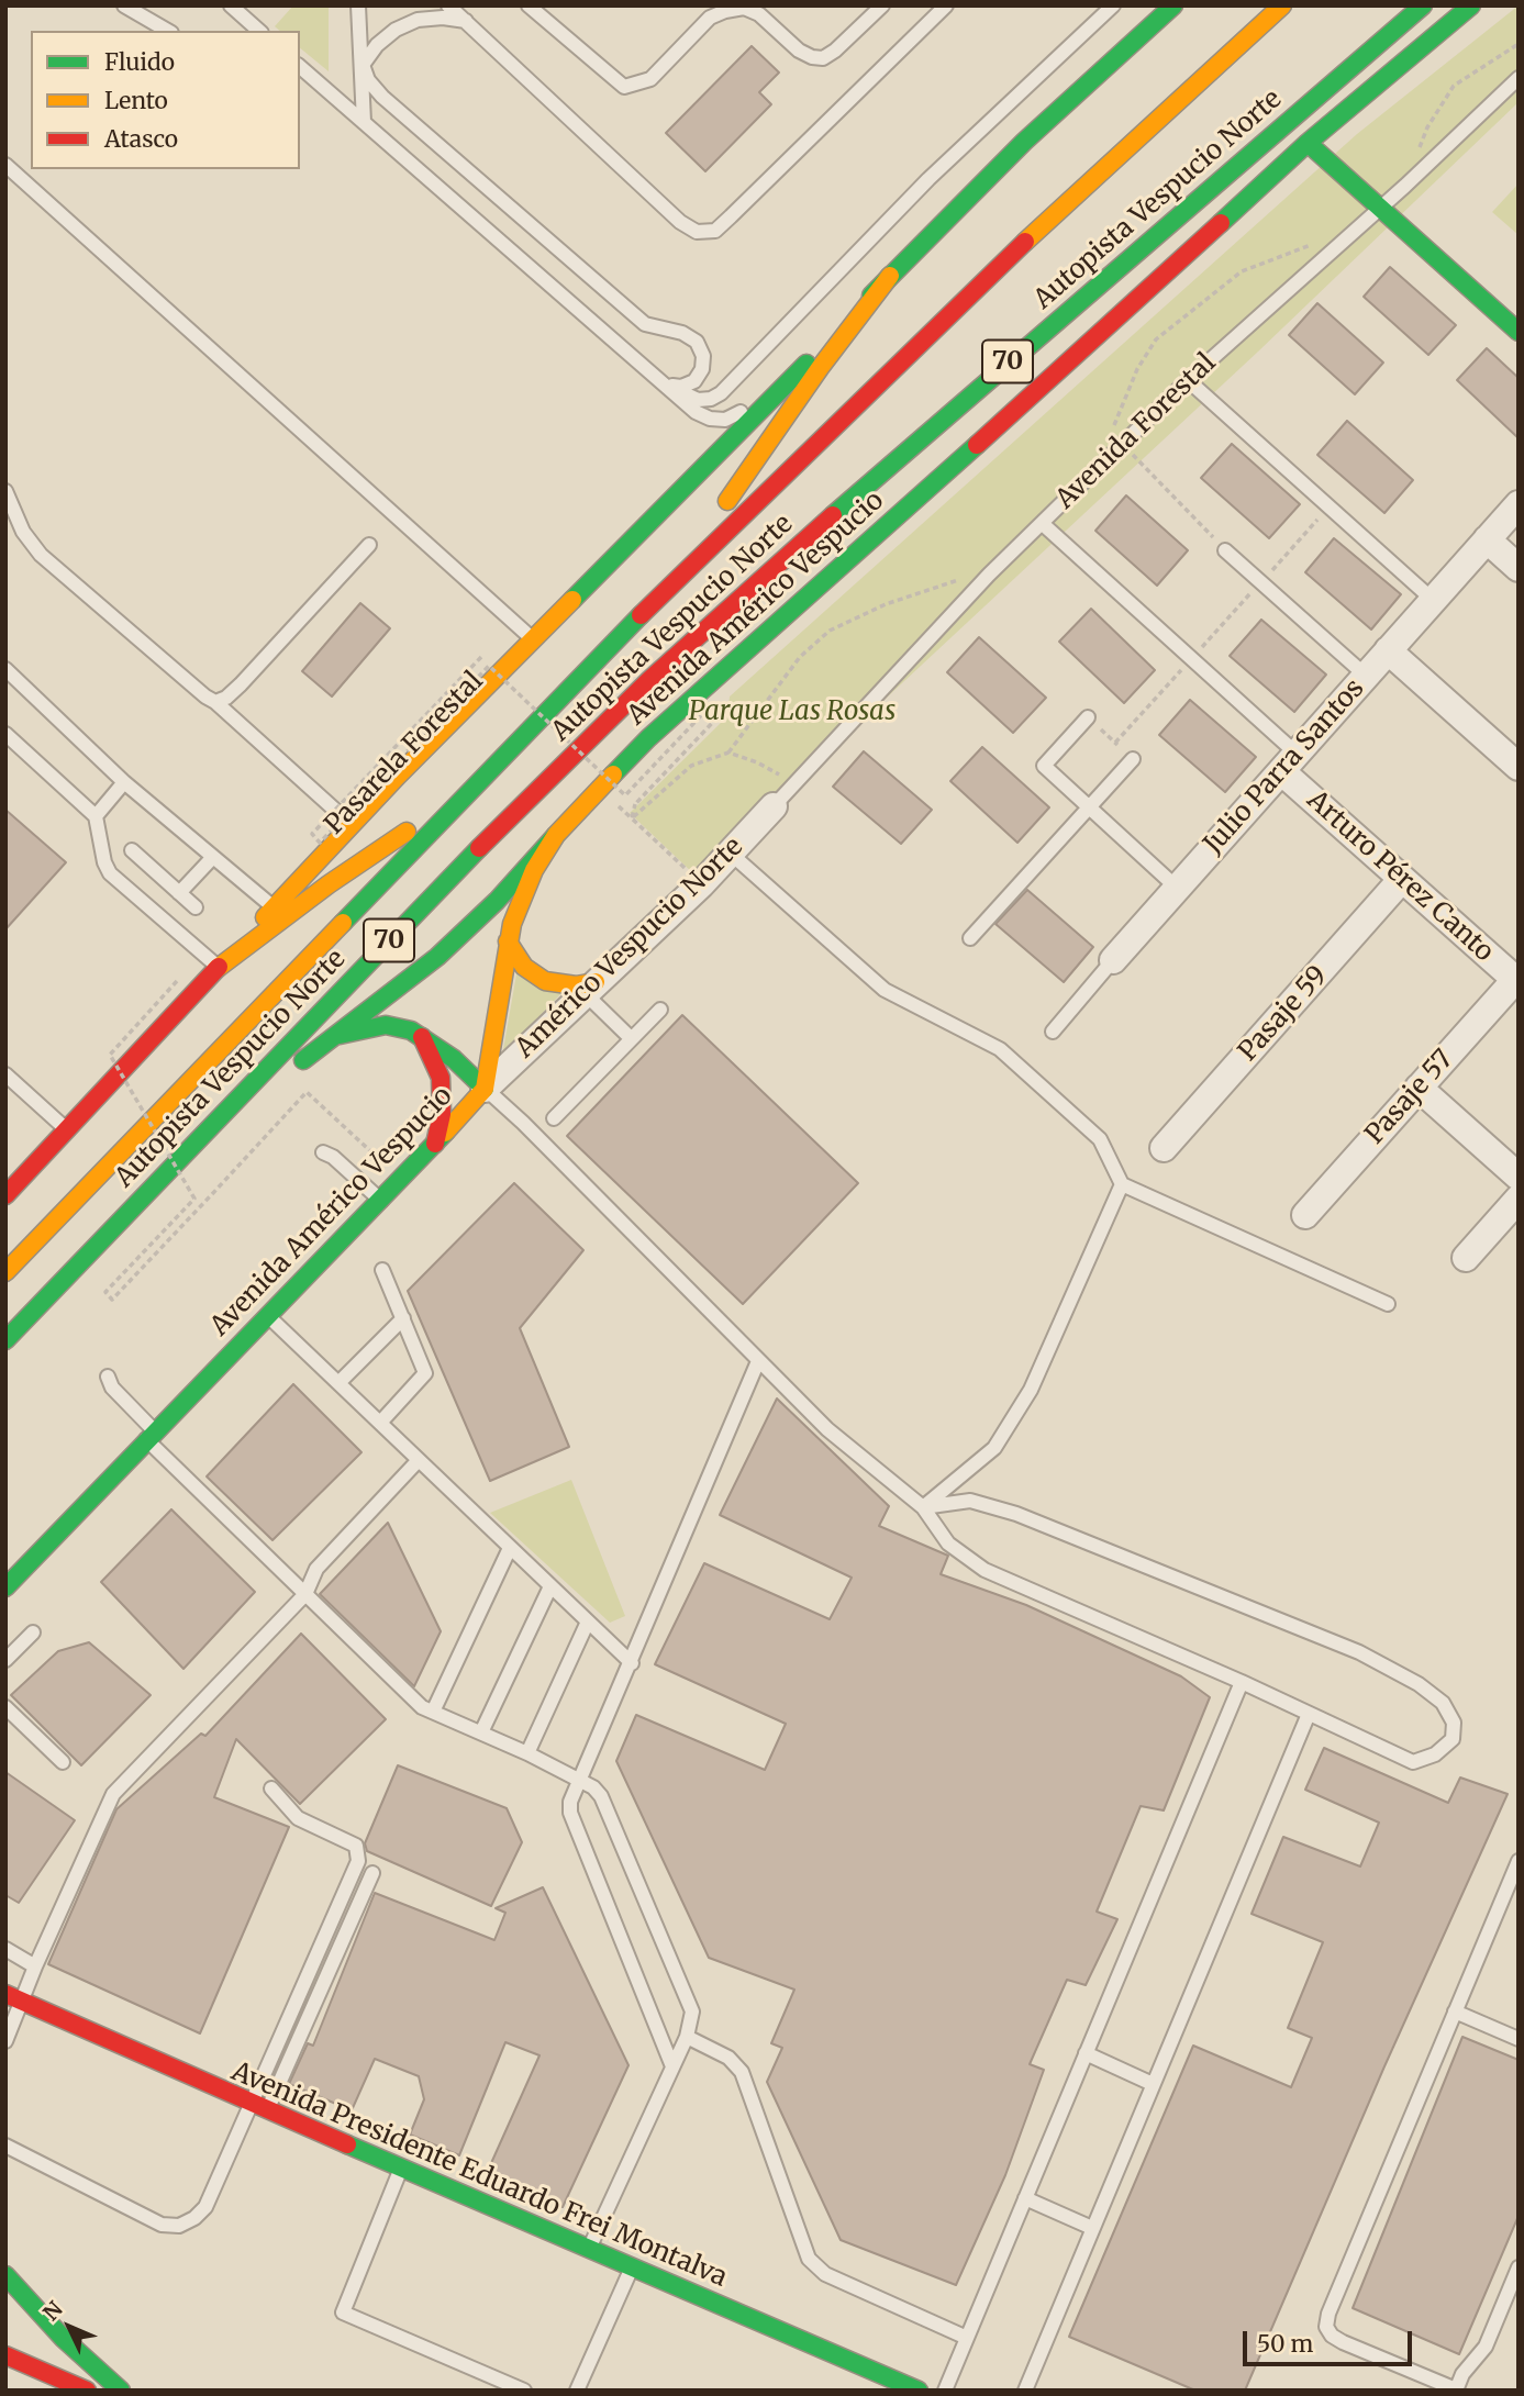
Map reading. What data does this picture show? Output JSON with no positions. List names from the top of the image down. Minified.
{"streets":{"main road":["Autopista Vespucio Norte","70","Avenida Américo Vespucio","Avenida Presidente Eduardo Frei Montalva"],"street":["Julio Parra Santos","Arturo Pérez Canto","Américo Vespucio Norte","Pasaje 59","Pasaje 57"],"lane":["Avenida Forestal"],"path":["Pasarela Forestal"]},"crossings":[["Avenida Forestal","Américo Vespucio Norte"],["Avenida Américo Vespucio","Américo Vespucio Norte"],["Julio Parra Santos","Arturo Pérez Canto"],["Arturo Pérez Canto","Pasaje 59"],["Arturo Pérez Canto","Pasaje 57"]],"parks":["Parque Las Rosas"],"legend":["Fluido","Lento","Atasco"],"scale_bar":"50 m","north":"top left"}
